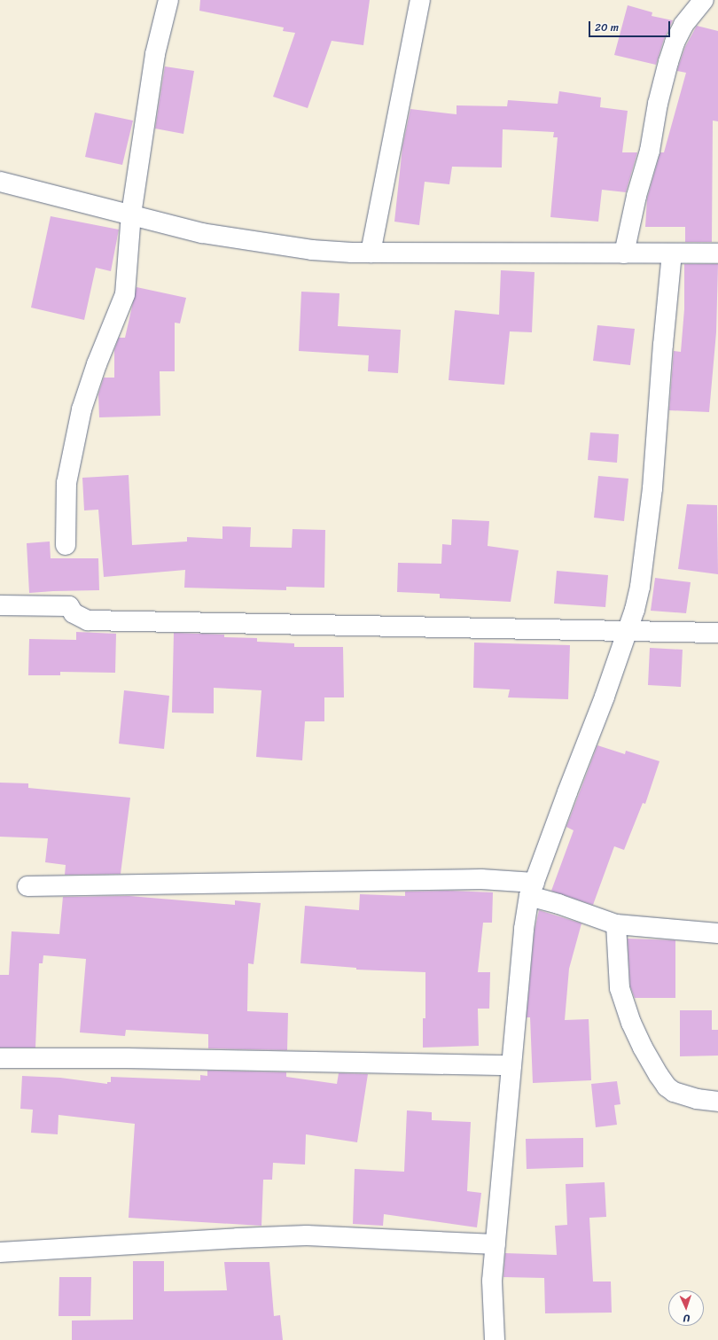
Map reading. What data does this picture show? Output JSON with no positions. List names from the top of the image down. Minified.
{"scale_bar":"20 m","north":"bottom"}
